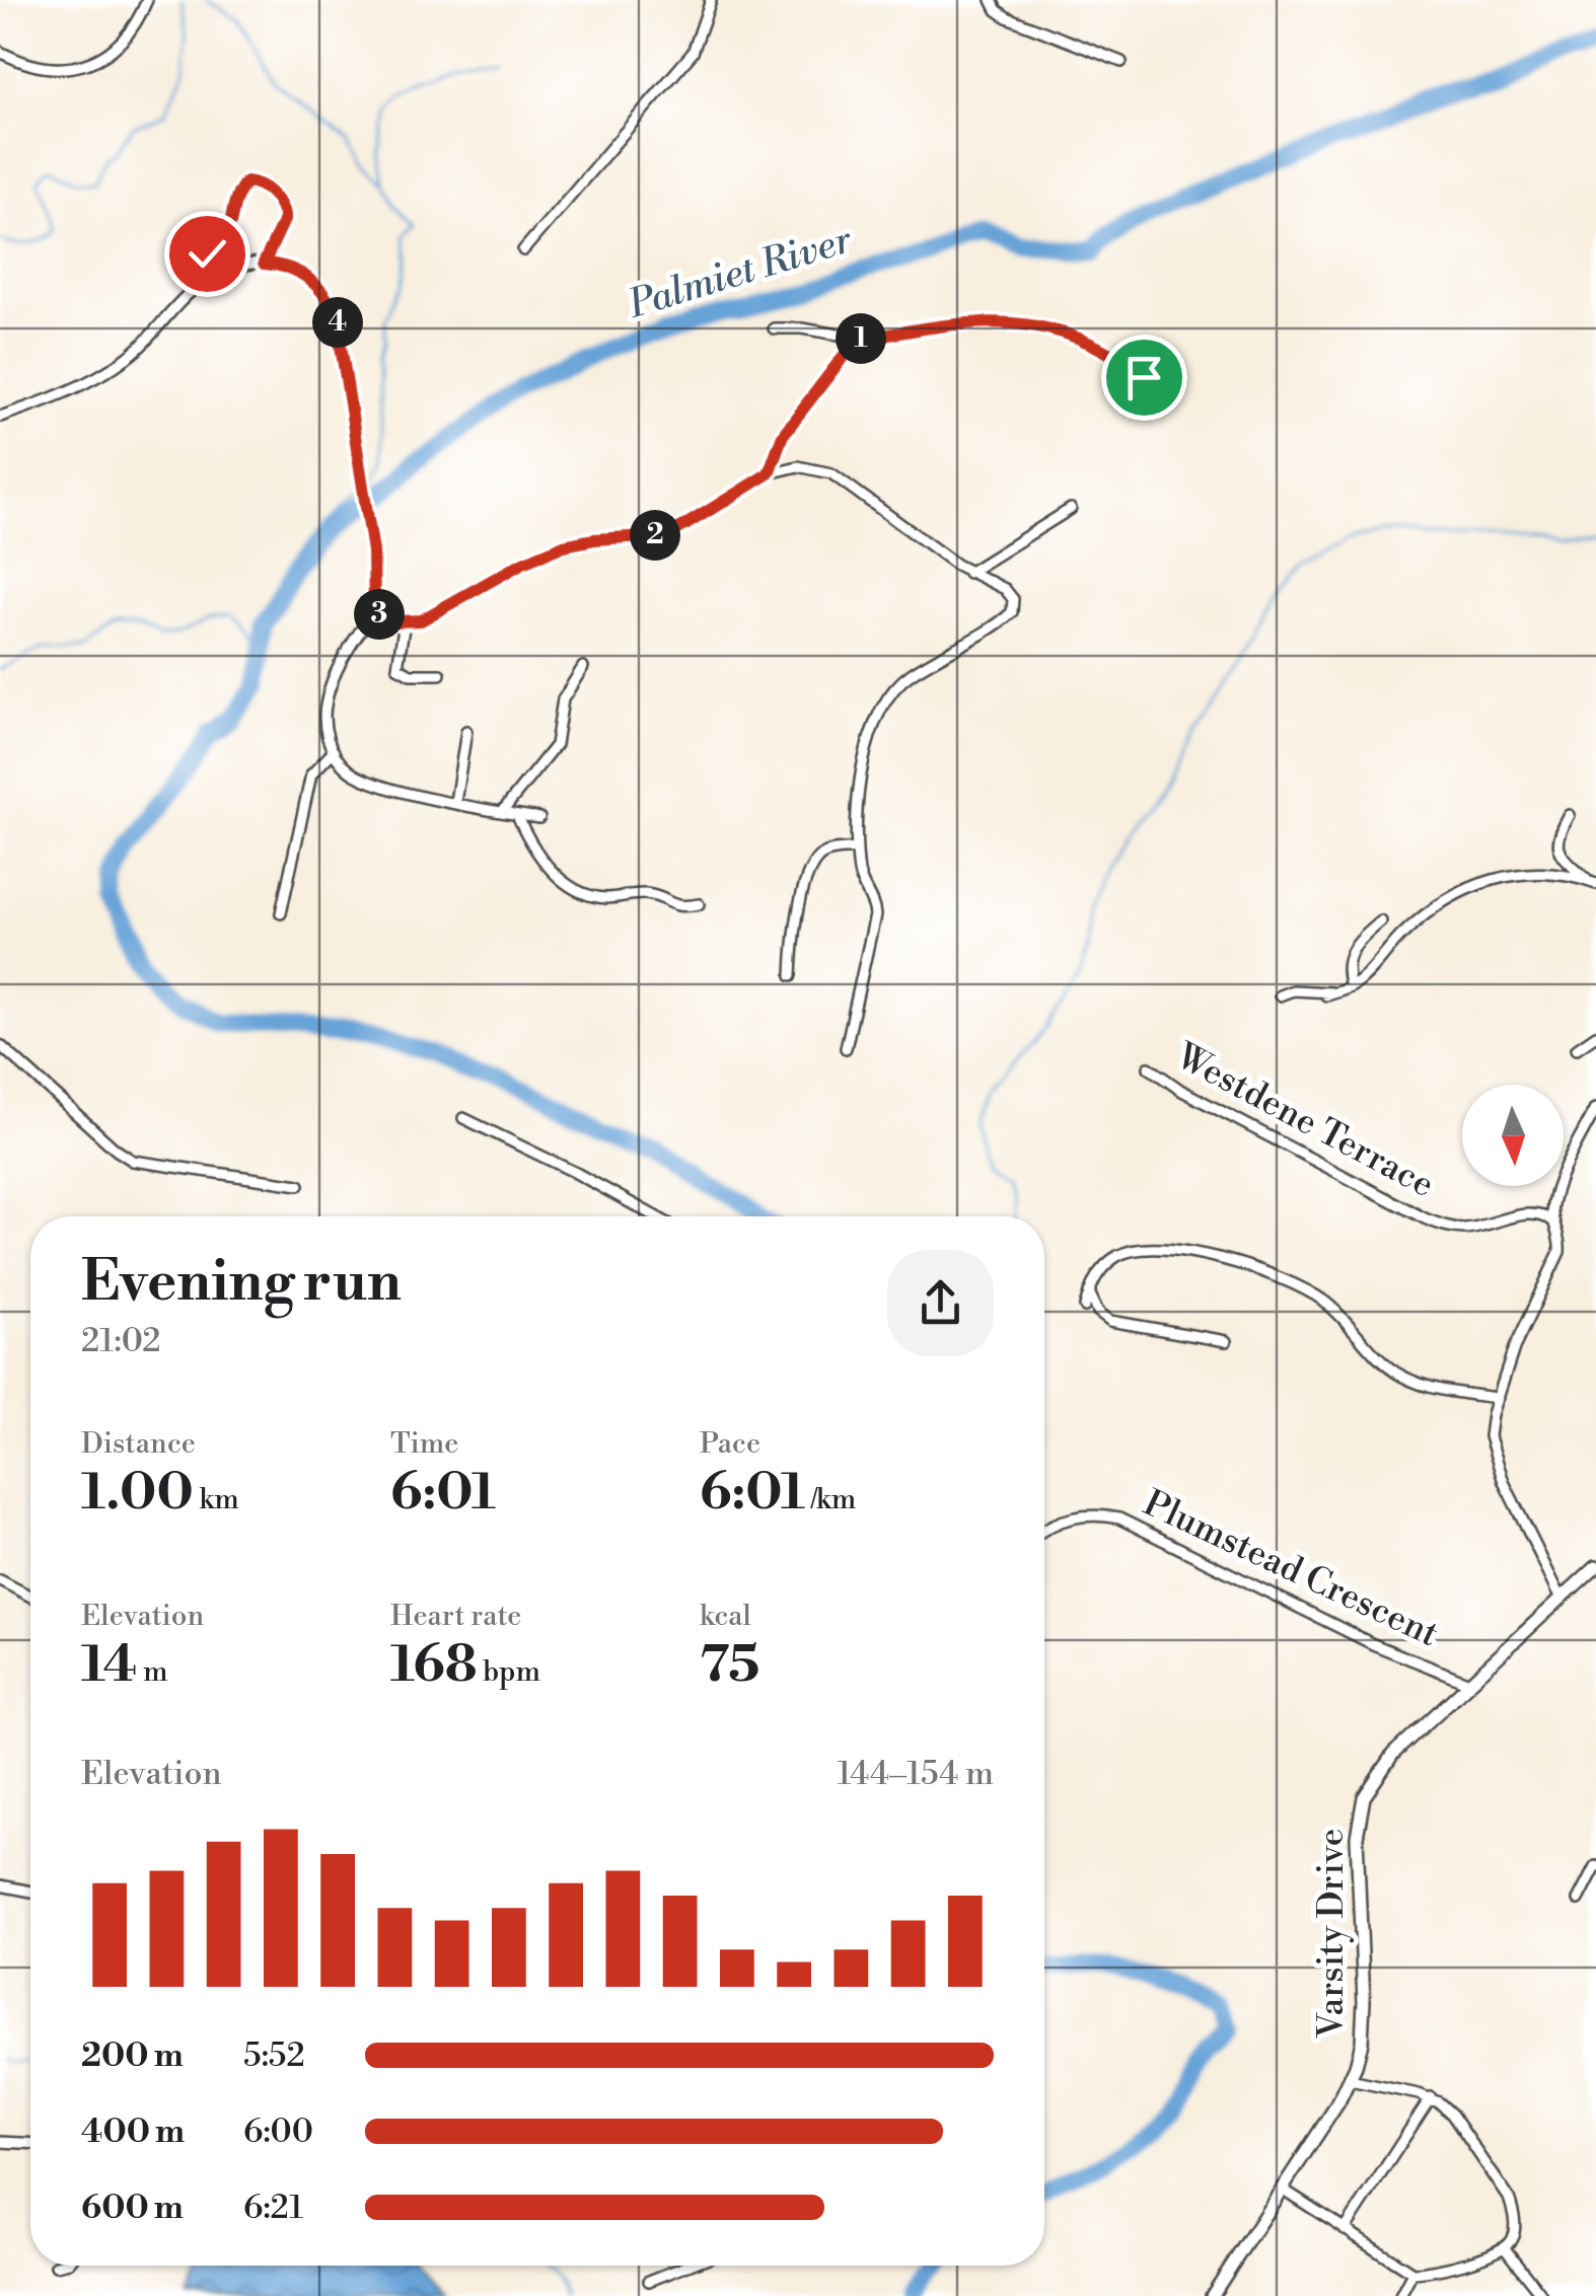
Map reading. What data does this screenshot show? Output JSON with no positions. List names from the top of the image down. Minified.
{"streets":{"street":["Westdene Terrace","Plumstead Crescent","Varsity Drive"]},"crossings":[["Plumstead Crescent","Varsity Drive"]],"water":["Palmiet River"],"north":"bottom","page":{"pins":["4","1","2","3"],"heading":["Evening run","21:02"],"stats":[["Distance","1.00 km"],["Time","6:01"],["Pace","6:01 /km"],["Elevation","14 m"],["Heart rate","168 bpm"],["kcal","75"]],"chart":["Elevation","144–154 m"],"list":[{"name":"200 m","note":"5:52"},{"name":"400 m","note":"6:00"},{"name":"600 m","note":"6:21"}]}}
